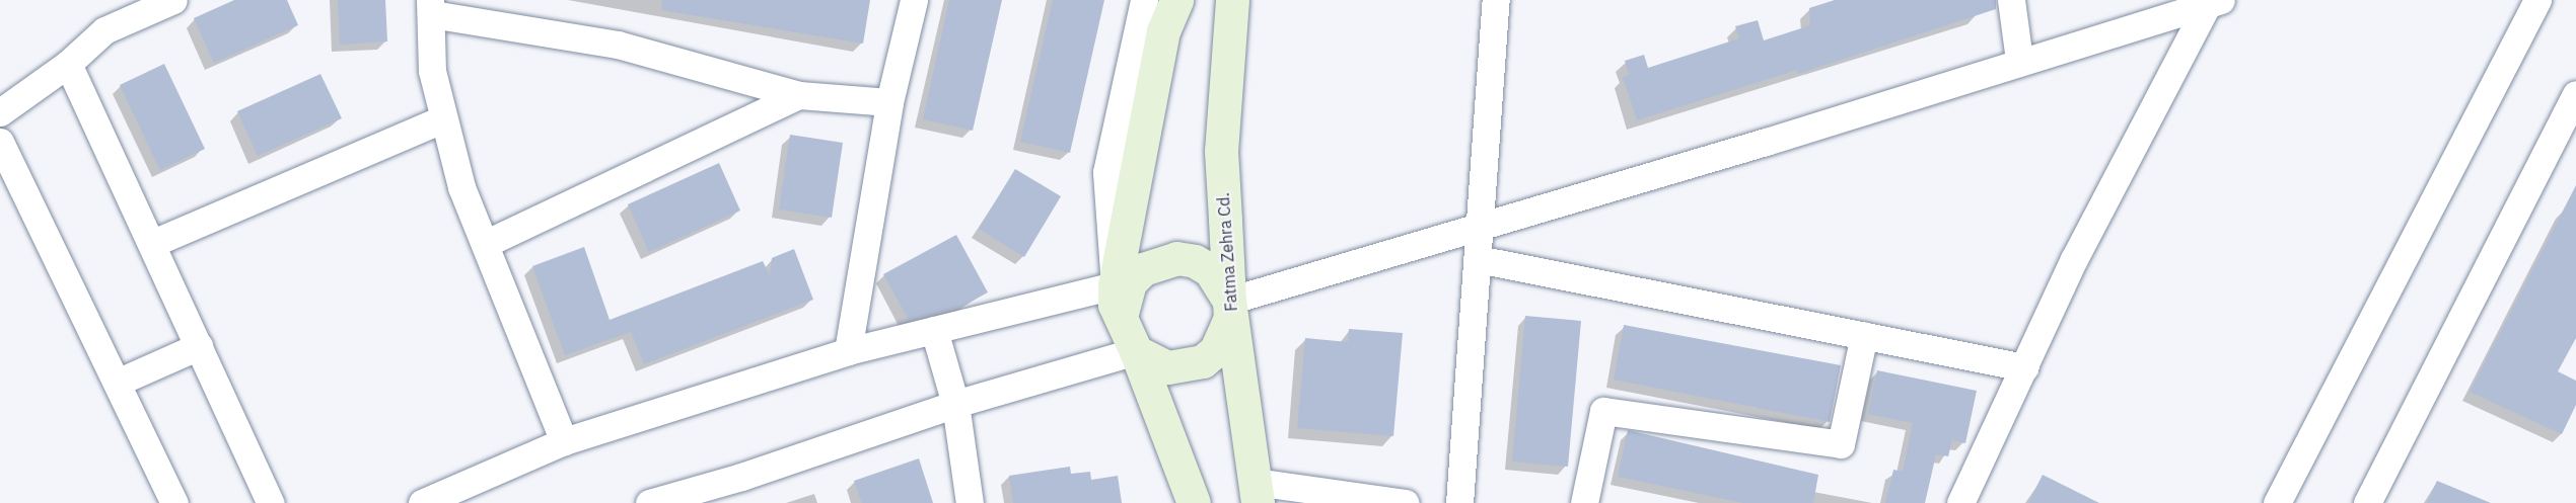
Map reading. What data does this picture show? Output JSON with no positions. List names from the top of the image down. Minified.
{"streets":{"main road":["Fatma Zehra Cd."]}}
